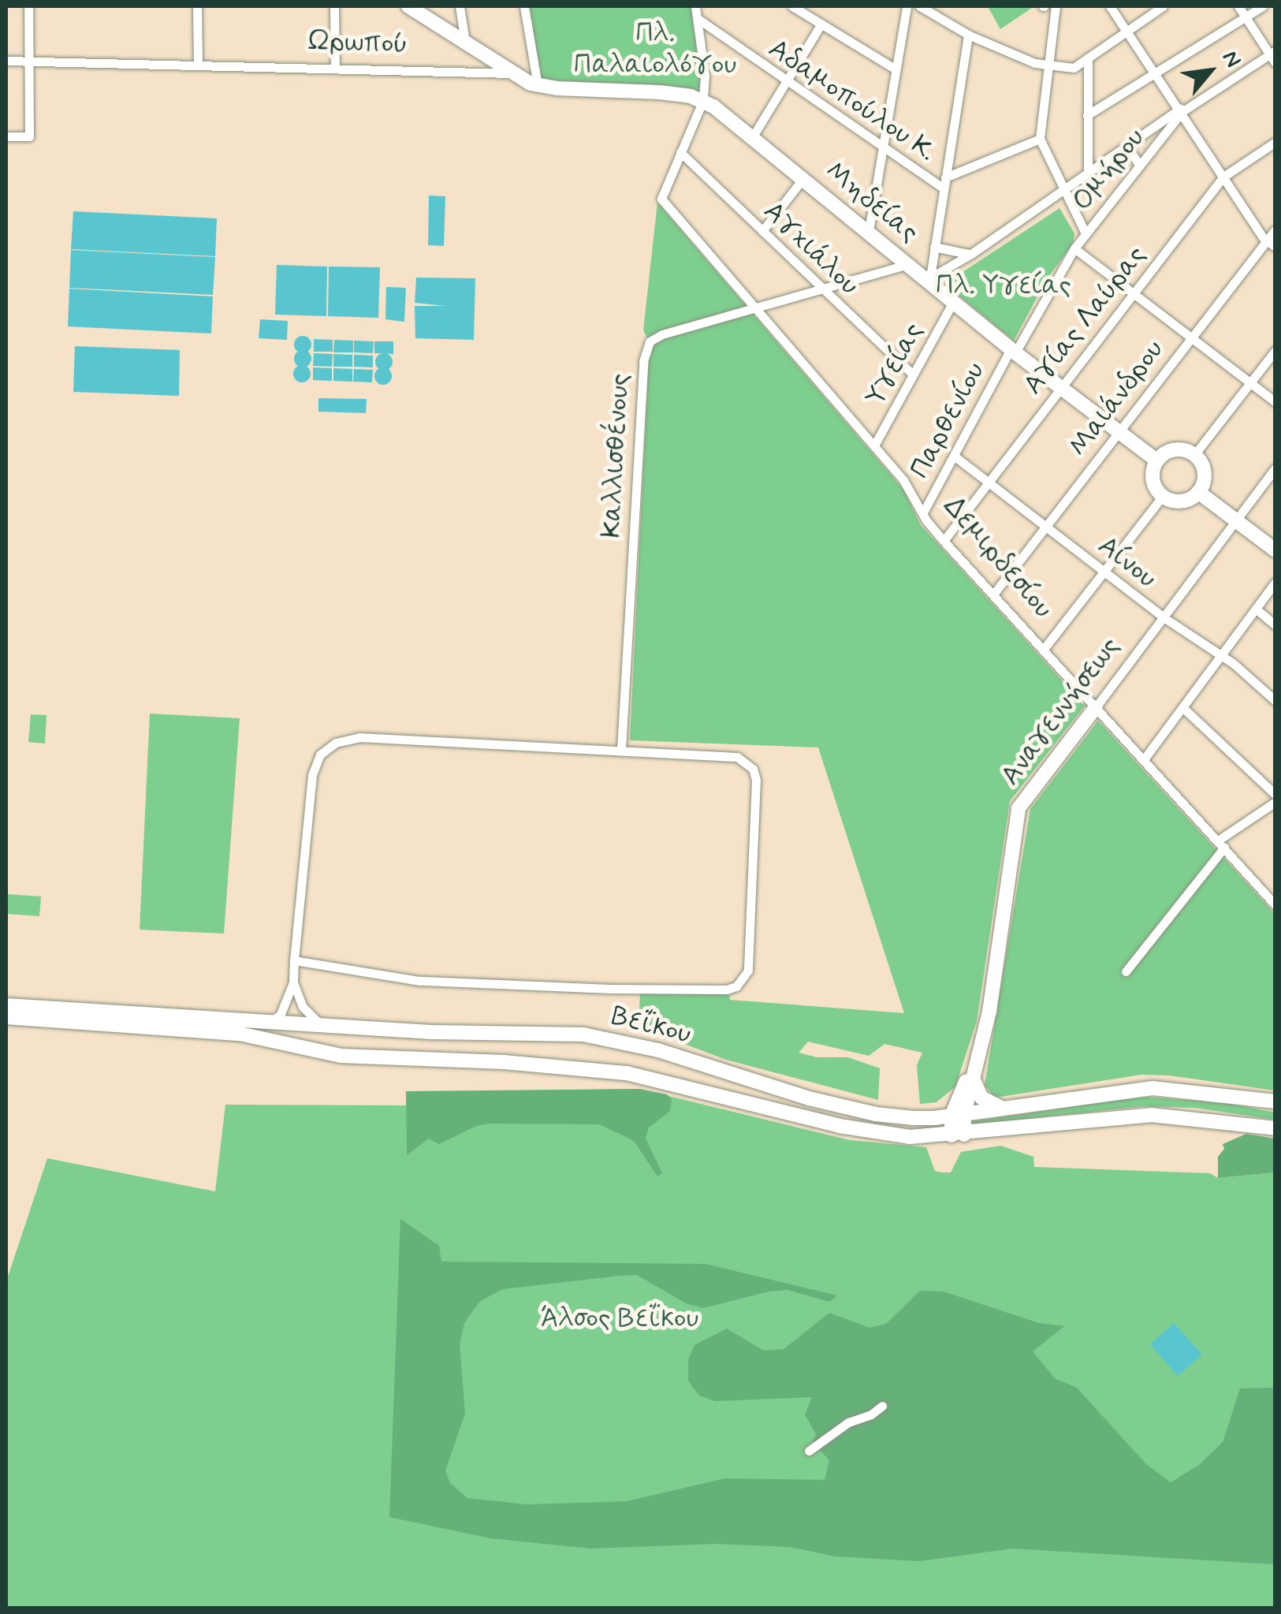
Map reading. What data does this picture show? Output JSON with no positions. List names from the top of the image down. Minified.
{"streets":{"main road":["Ωρωπού","Μηδείας","Αναγεννήσεως","Βεΐκου"],"street":["Αδαμοπούλου Κ.","Ομήρου","Αγχιάλου","Αγίας Λαύρας","Υγείας","Μαιάνδρου","Παρθενίου","Καλλισθένους","Δεμιρδεσίου","Αίνου"]},"crossings":[["Ωρωπού","Μηδείας"],["Ομήρου","Μηδείας"],["Ομήρου","Παρθενίου"],["Μηδείας","Αγίας Λαύρας"],["Μηδείας","Υγείας"],["Μηδείας","Μαιάνδρου"],["Μηδείας","Παρθενίου"],["Μηδείας","Καλλισθένους"],["Αγχιάλου","Υγείας"],["Αγχιάλου","Καλλισθένους"],["Αγχιάλου","Δεμιρδεσίου"],["Αγίας Λαύρας","Δεμιρδεσίου"],["Αγίας Λαύρας","Αίνου"],["Υγείας","Δεμιρδεσίου"],["Μαιάνδρου","Δεμιρδεσίου"],["Μαιάνδρου","Αίνου"],["Παρθενίου","Δεμιρδεσίου"],["Παρθενίου","Αίνου"],["Καλλισθένους","Δεμιρδεσίου"],["Δεμιρδεσίου","Αναγεννήσεως"],["Αίνου","Αναγεννήσεως"],["Αναγεννήσεως","Βεΐκου"]],"parks":["Πλ. Παλαιολόγου","Πλ. Υγείας","Άλσος Βεΐκου"],"north":"top right"}
